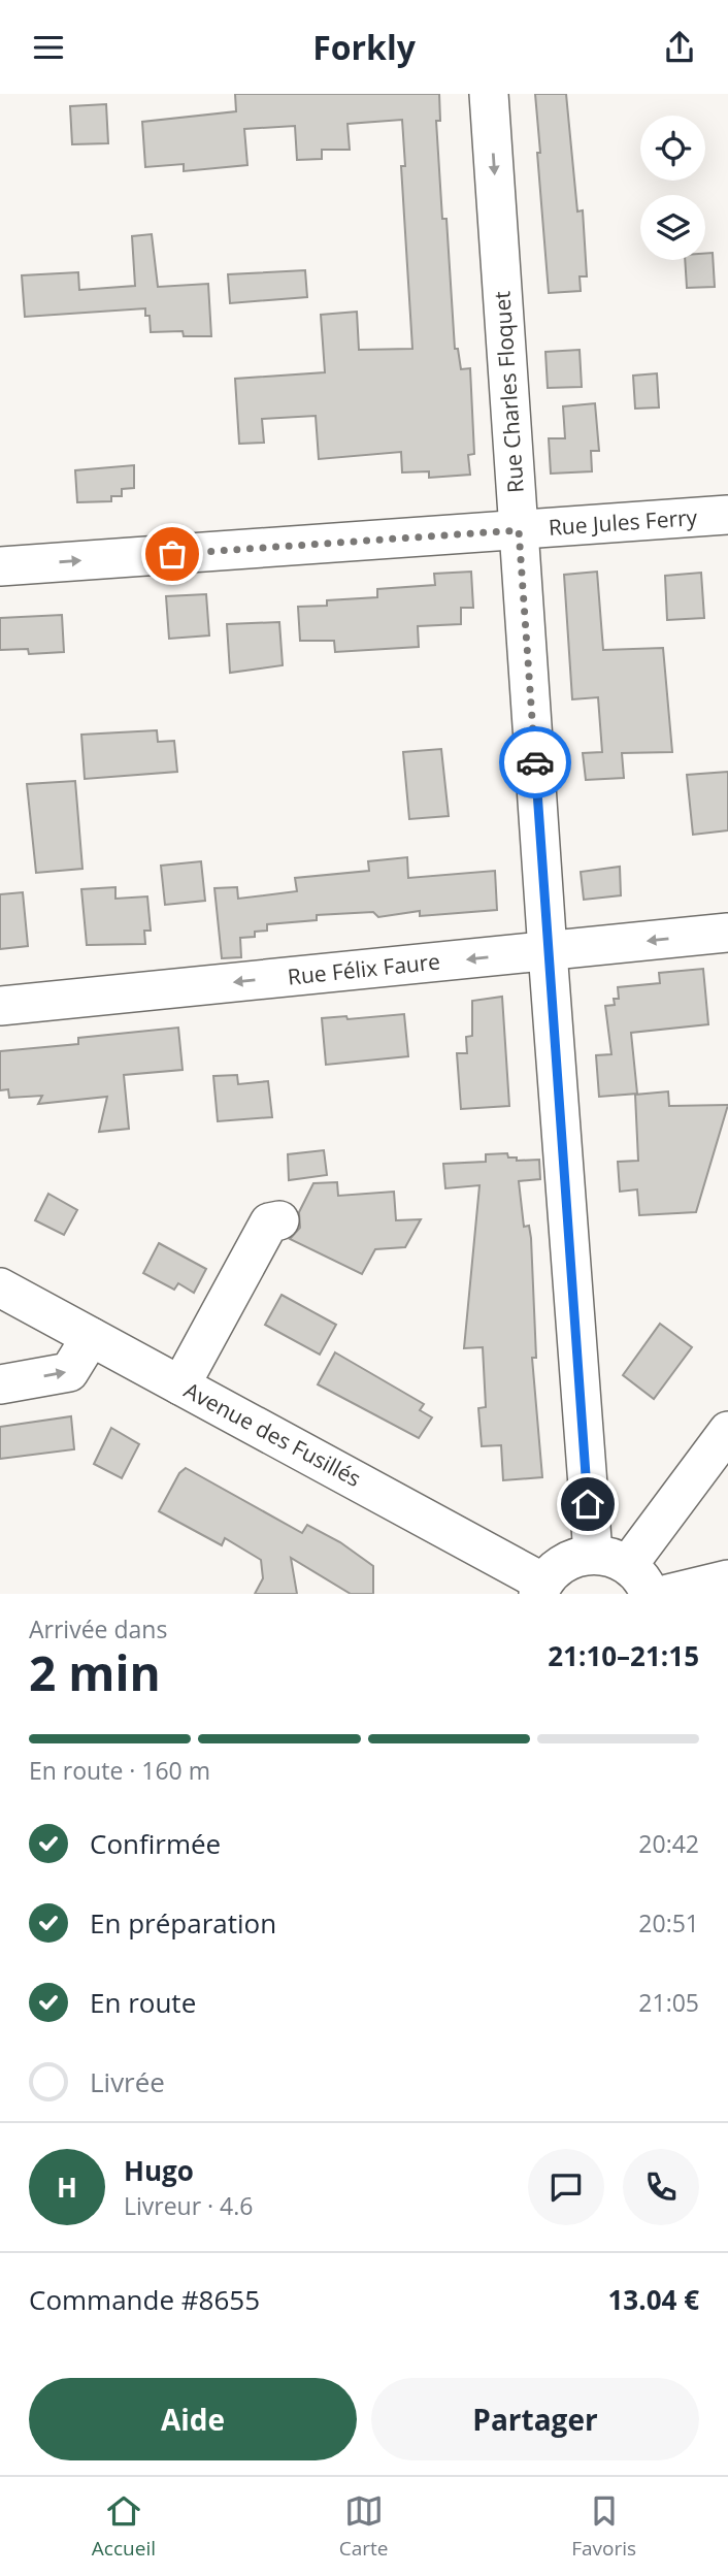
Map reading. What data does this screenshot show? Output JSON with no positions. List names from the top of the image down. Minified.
{"streets":{"street":["Rue Charles Floquet","Rue Jules Ferry","Rue Félix Faure","Avenue des Fusillés"]},"crossings":[["Rue Charles Floquet","Rue Jules Ferry"],["Rue Charles Floquet","Rue Félix Faure"]],"one_way":["Rue Jules Ferry","Rue Félix Faure"],"page":{"header":"Forkly","heading":["2 min","Arrivée dans","21:10–21:15"],"panel":["Hugo","Livreur · 4.6","Commande #8655","13.04 €"],"bar":"En route · 160 m","list":[["Confirmée","20:42"],["En préparation","20:51"],["En route","21:05"],"Livrée"],"round":"H","buttons":["Aide","Partager"],"tabs":["Accueil","Carte","Favoris"]}}
